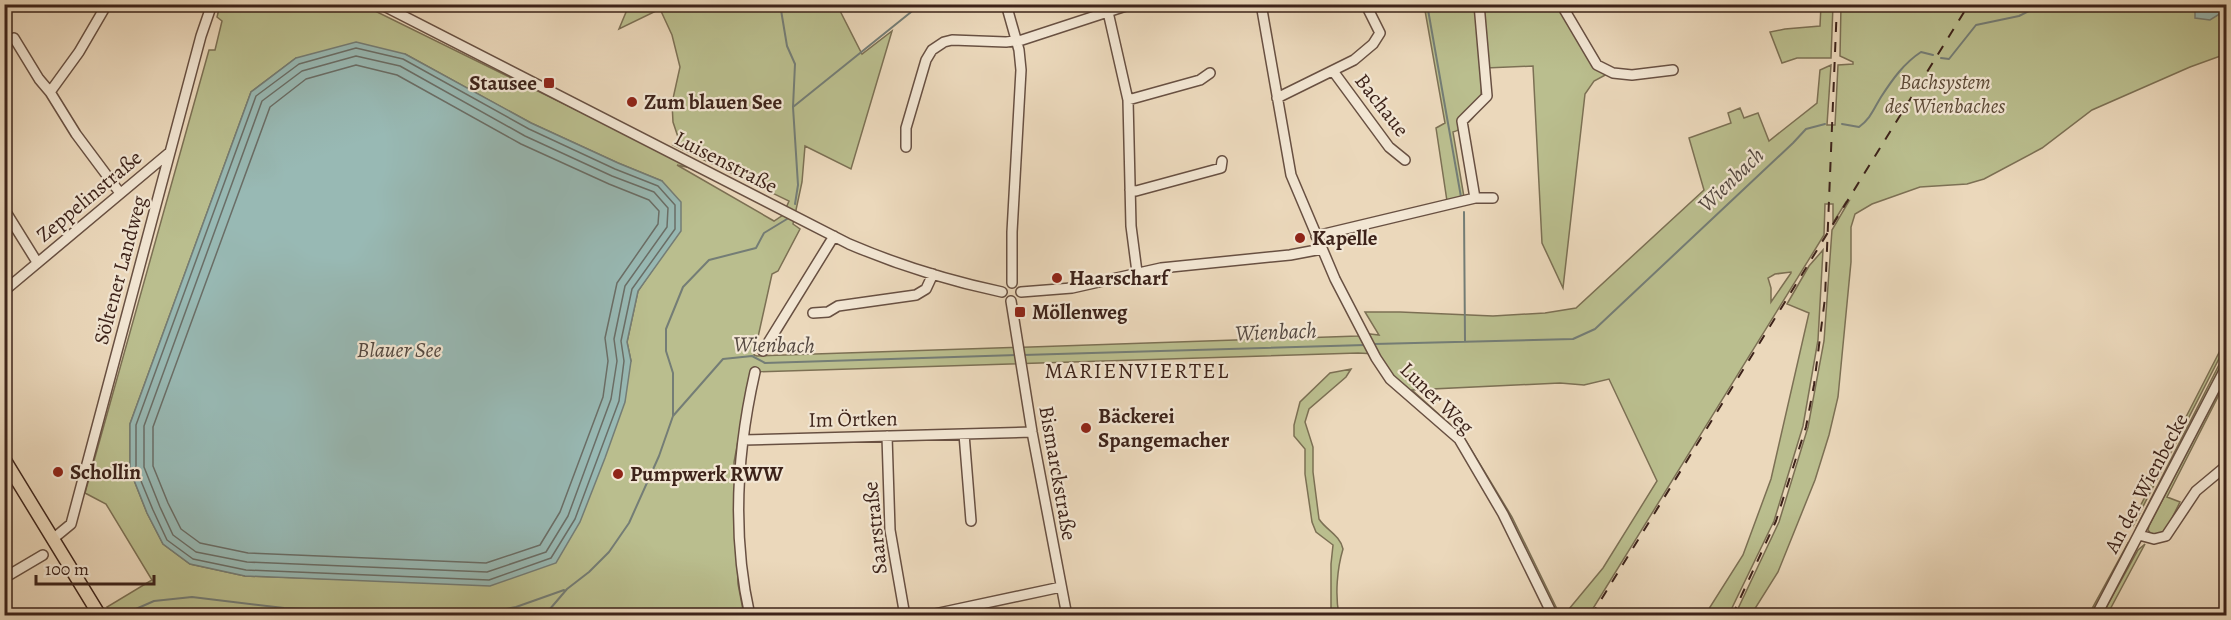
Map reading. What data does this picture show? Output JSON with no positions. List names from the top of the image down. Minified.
{"streets":{"street":["Bachaue","Luisenstraße","Zeppelinstraße","Söltener Landweg","Luner Weg","Im Örtken","Bismarckstraße","An der Wienbecke","Saarstraße"]},"crossings":[["Luisenstraße","Bismarckstraße"],["Zeppelinstraße","Söltener Landweg"],["Im Örtken","Bismarckstraße"],["Im Örtken","Saarstraße"]],"districts":["MARIENVIERTEL"],"water":["Wienbach","Blauer See"],"parks":["Bachsystem des Wienbaches"],"places":{"transit":["Stausee","Möllenweg"],"other":["Zum blauen See","Kapelle","Haarscharf","Bäckerei Spangemacher","Schollin","Pumpwerk RWW"]},"scale_bar":"100 m"}
